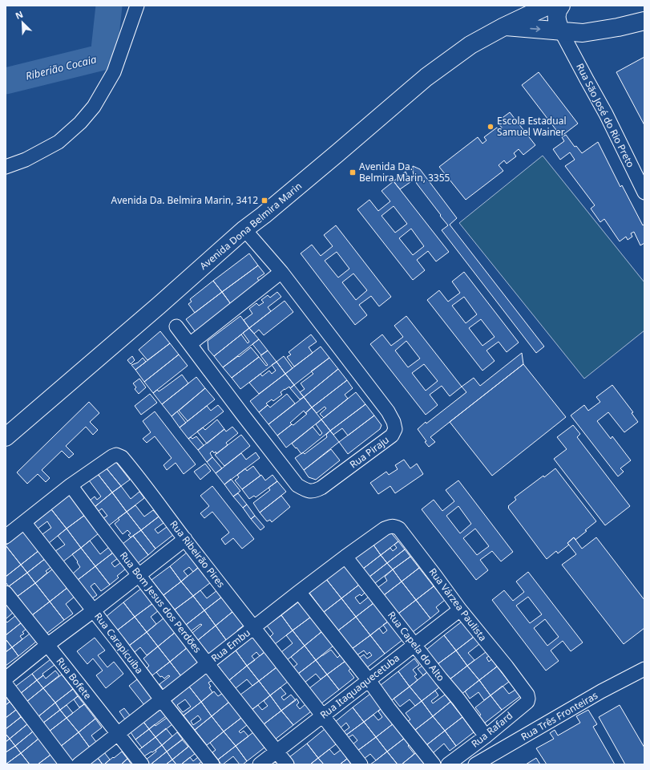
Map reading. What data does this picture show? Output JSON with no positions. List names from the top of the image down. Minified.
{"streets":{"main road":["Avenida Dona Belmira Marin"],"street":["Rua São José do Rio Preto","Rua Piraju","Rua Ribeirão Pires","Rua Bom Jesus dos Perdões","Rua Várzea Paulista","Rua Carapicuiba","Rua Embu","Rua Capela do Alto","Rua Bofete","Rua Itaquaquecetuba","Rua Três Fronteiras","Rua Rafard"]},"crossings":[["Avenida Dona Belmira Marin","Rua Piraju"],["Rua Ribeirão Pires","Rua Bom Jesus dos Perdões"],["Rua Ribeirão Pires","Rua Carapicuiba"],["Rua Ribeirão Pires","Rua Embu"],["Rua Ribeirão Pires","Rua Itaquaquecetuba"],["Rua Bom Jesus dos Perdões","Rua Embu"],["Rua Bom Jesus dos Perdões","Rua Itaquaquecetuba"],["Rua Várzea Paulista","Rua Embu"],["Rua Várzea Paulista","Rua Itaquaquecetuba"],["Rua Várzea Paulista","Rua Rafard"],["Rua Carapicuiba","Rua Embu"],["Rua Embu","Rua Capela do Alto"],["Rua Embu","Rua Bofete"],["Rua Capela do Alto","Rua Itaquaquecetuba"],["Rua Capela do Alto","Rua Rafard"]],"water":["Riberião Cocaia"],"places":{"other":["Escola Estadual Samuel Wainer"],"transit":["Avenida Da. Belmira Marin, 3355","Avenida Da. Belmira Marin, 3412"]},"north":"top left"}
